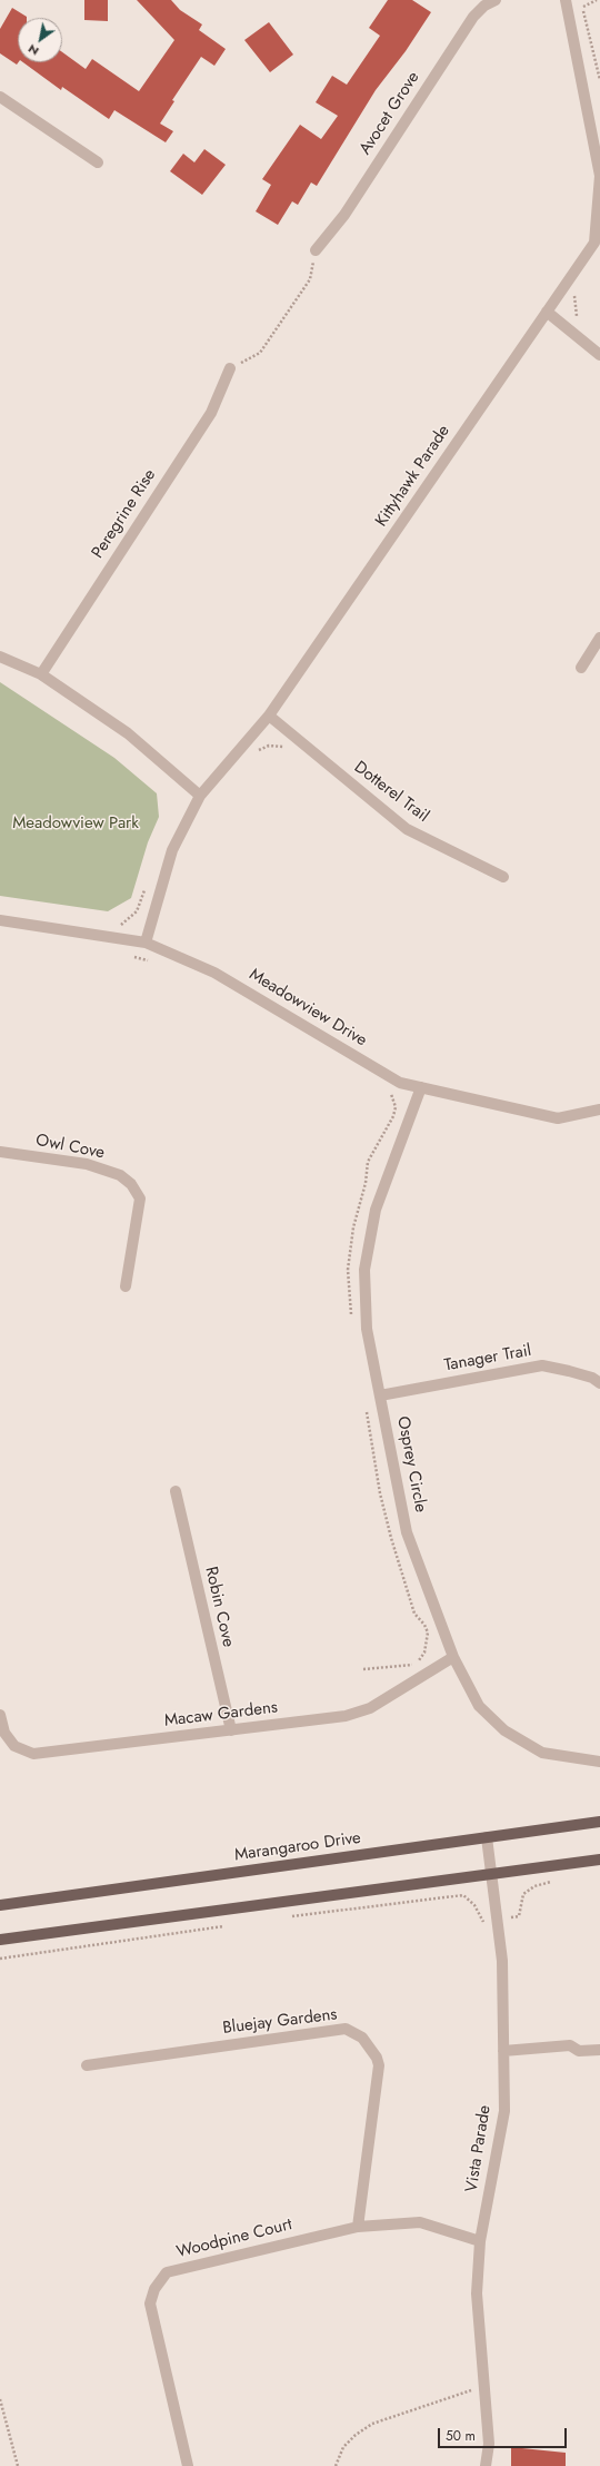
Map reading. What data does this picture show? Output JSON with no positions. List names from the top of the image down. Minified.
{"streets":{"main road":["Marangaroo Drive"],"street":["Avocet Grove","Kittyhawk Parade","Peregrine Rise","Dotterel Trail","Meadowview Drive","Owl Cove","Tanager Trail","Osprey Circle","Robin Cove","Macaw Gardens","Bluejay Gardens","Vista Parade","Woodpine Court"]},"crossings":[["Kittyhawk Parade","Dotterel Trail"],["Kittyhawk Parade","Meadowview Drive"],["Meadowview Drive","Osprey Circle"],["Tanager Trail","Osprey Circle"],["Osprey Circle","Macaw Gardens"],["Robin Cove","Macaw Gardens"],["Marangaroo Drive","Vista Parade"],["Bluejay Gardens","Woodpine Court"],["Vista Parade","Woodpine Court"]],"parks":["Meadowview Park"],"scale_bar":"50 m","north":"bottom left"}
